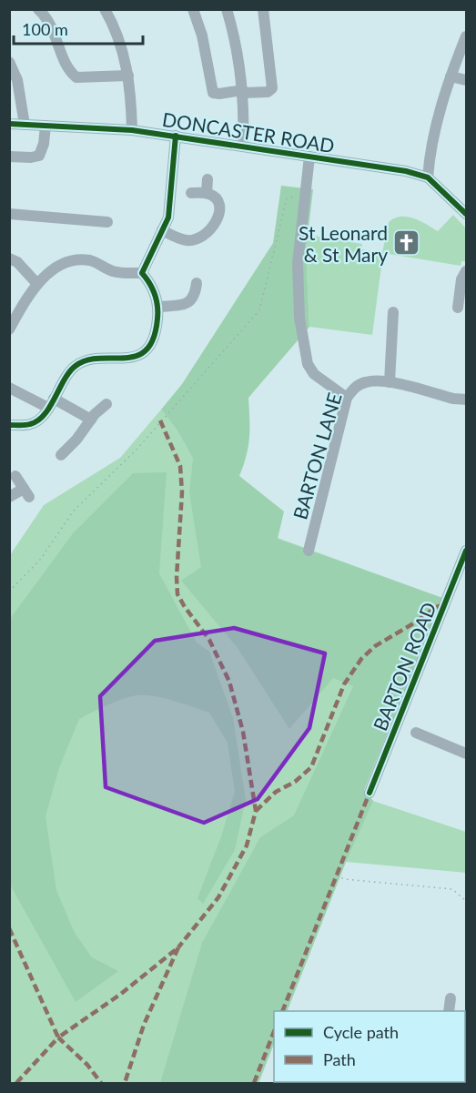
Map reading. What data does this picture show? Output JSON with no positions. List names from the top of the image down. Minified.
{"streets":{"street":["DONCASTER ROAD","BARTON LANE","BARTON ROAD"]},"places":{"church":["St Leonard & St Mary"]},"legend":["Cycle path","Path"],"scale_bar":"100 m"}
